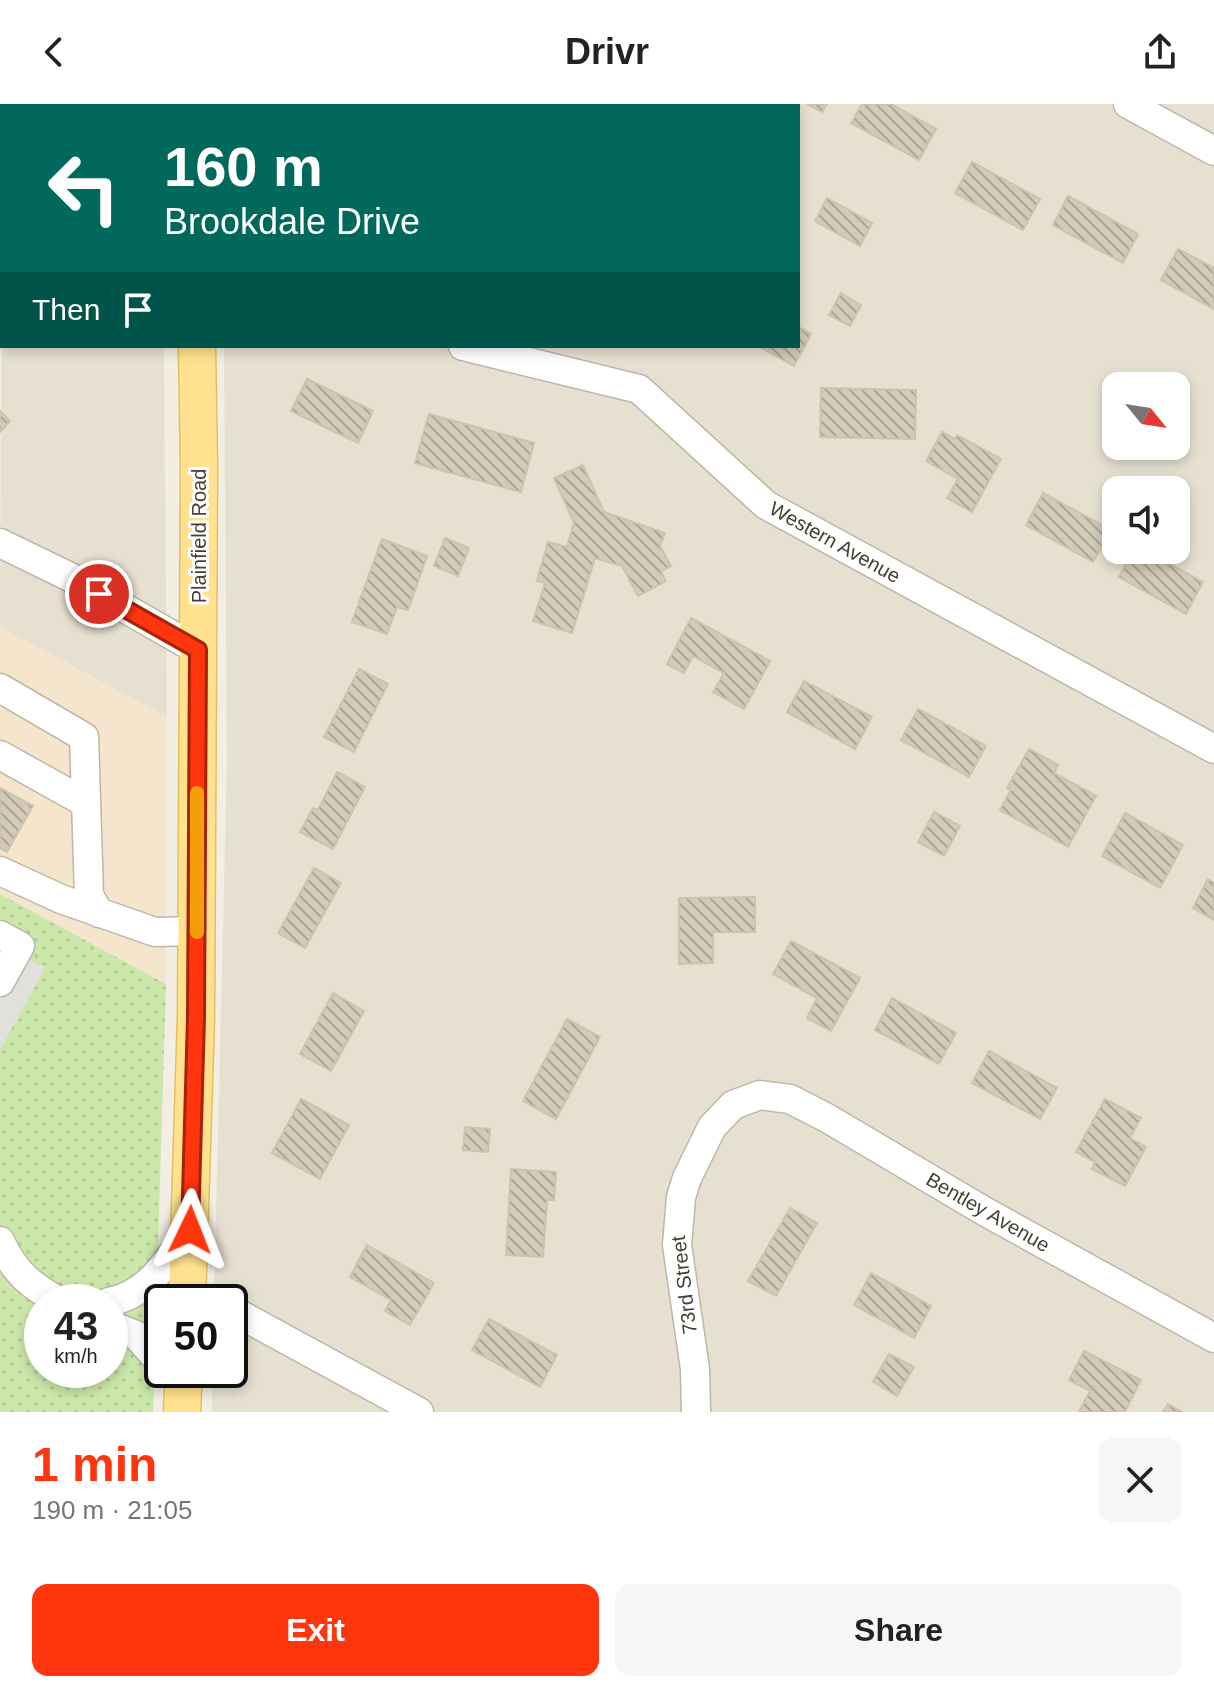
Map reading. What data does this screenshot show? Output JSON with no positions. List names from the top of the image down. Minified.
{"streets":{"main road":["Plainfield Road"],"street":["Western Avenue","Bentley Avenue","73rd Street"]},"crossings":[["Bentley Avenue","73rd Street"]],"north":"bottom right","page":{"header":"Drivr","turn":["160 m","Brookdale Drive"],"then":"Then","speed":"43 km/h","limit":"50","heading":["1 min","190 m · 21:05"],"buttons":["Exit","Share"]}}
